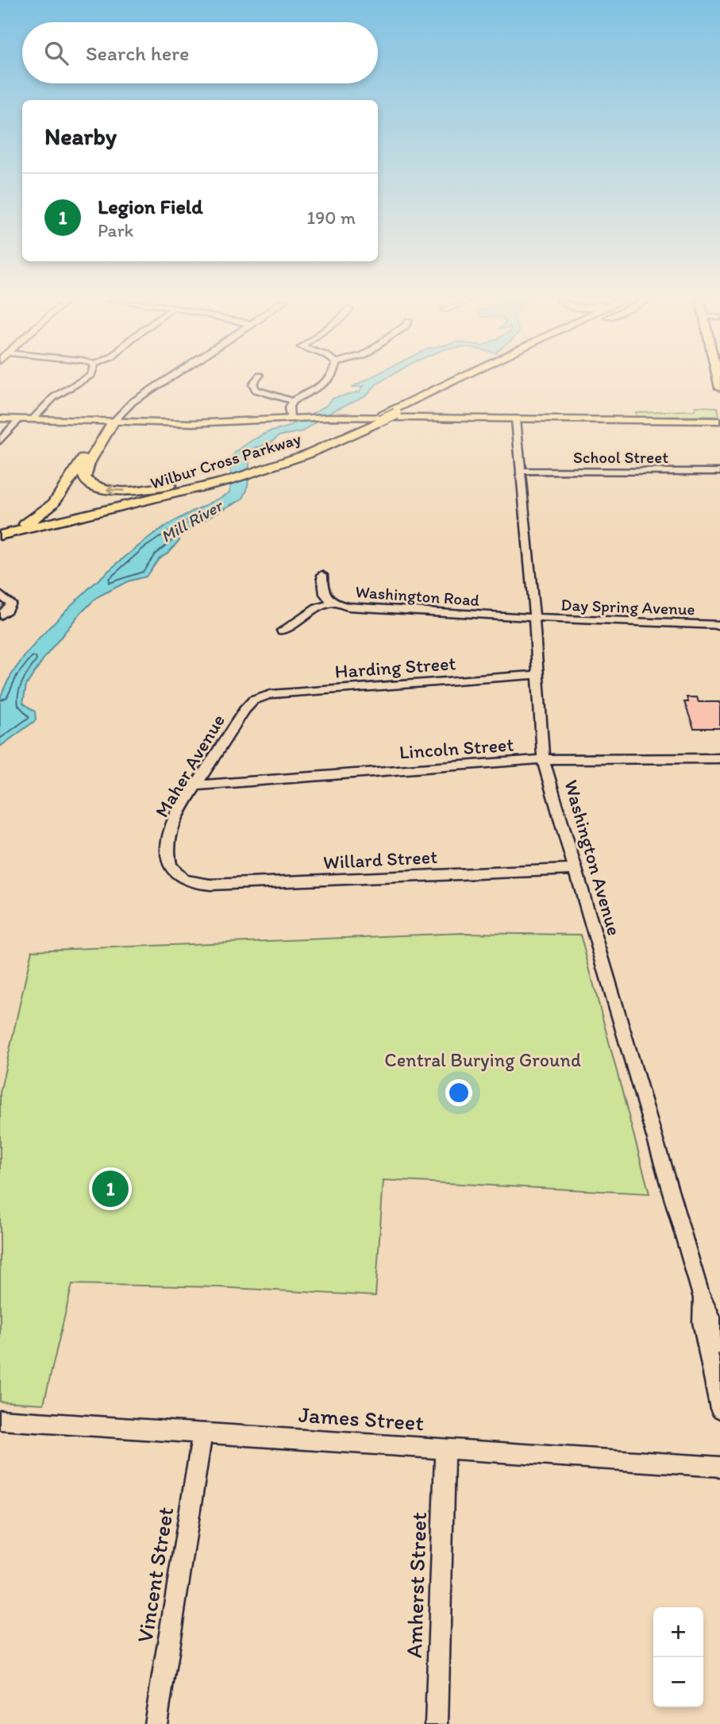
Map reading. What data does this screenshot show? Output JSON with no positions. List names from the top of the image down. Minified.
{"streets":{"highway":["Wilbur Cross Parkway"],"street":["School Street","Washington Road","Day Spring Avenue","Harding Street","Lincoln Street","Maher Avenue","Washington Avenue","Willard Street","James Street","Vincent Street","Amherst Street"]},"crossings":[["School Street","Washington Avenue"],["Washington Road","Day Spring Avenue"],["Washington Road","Washington Avenue"],["Day Spring Avenue","Washington Avenue"],["Harding Street","Maher Avenue"],["Harding Street","Washington Avenue"],["Lincoln Street","Maher Avenue"],["Lincoln Street","Washington Avenue"],["Maher Avenue","Willard Street"],["Washington Avenue","Willard Street"],["James Street","Vincent Street"],["James Street","Amherst Street"]],"water":["Mill River"],"parks":["Central Burying Ground"],"page":{"search":"Search here","heading":"Nearby","list":[{"mark":"1","name":"Legion Field","note":"Park","value":"190 m"}],"pins":"1","map_buttons":["+","−"]}}
